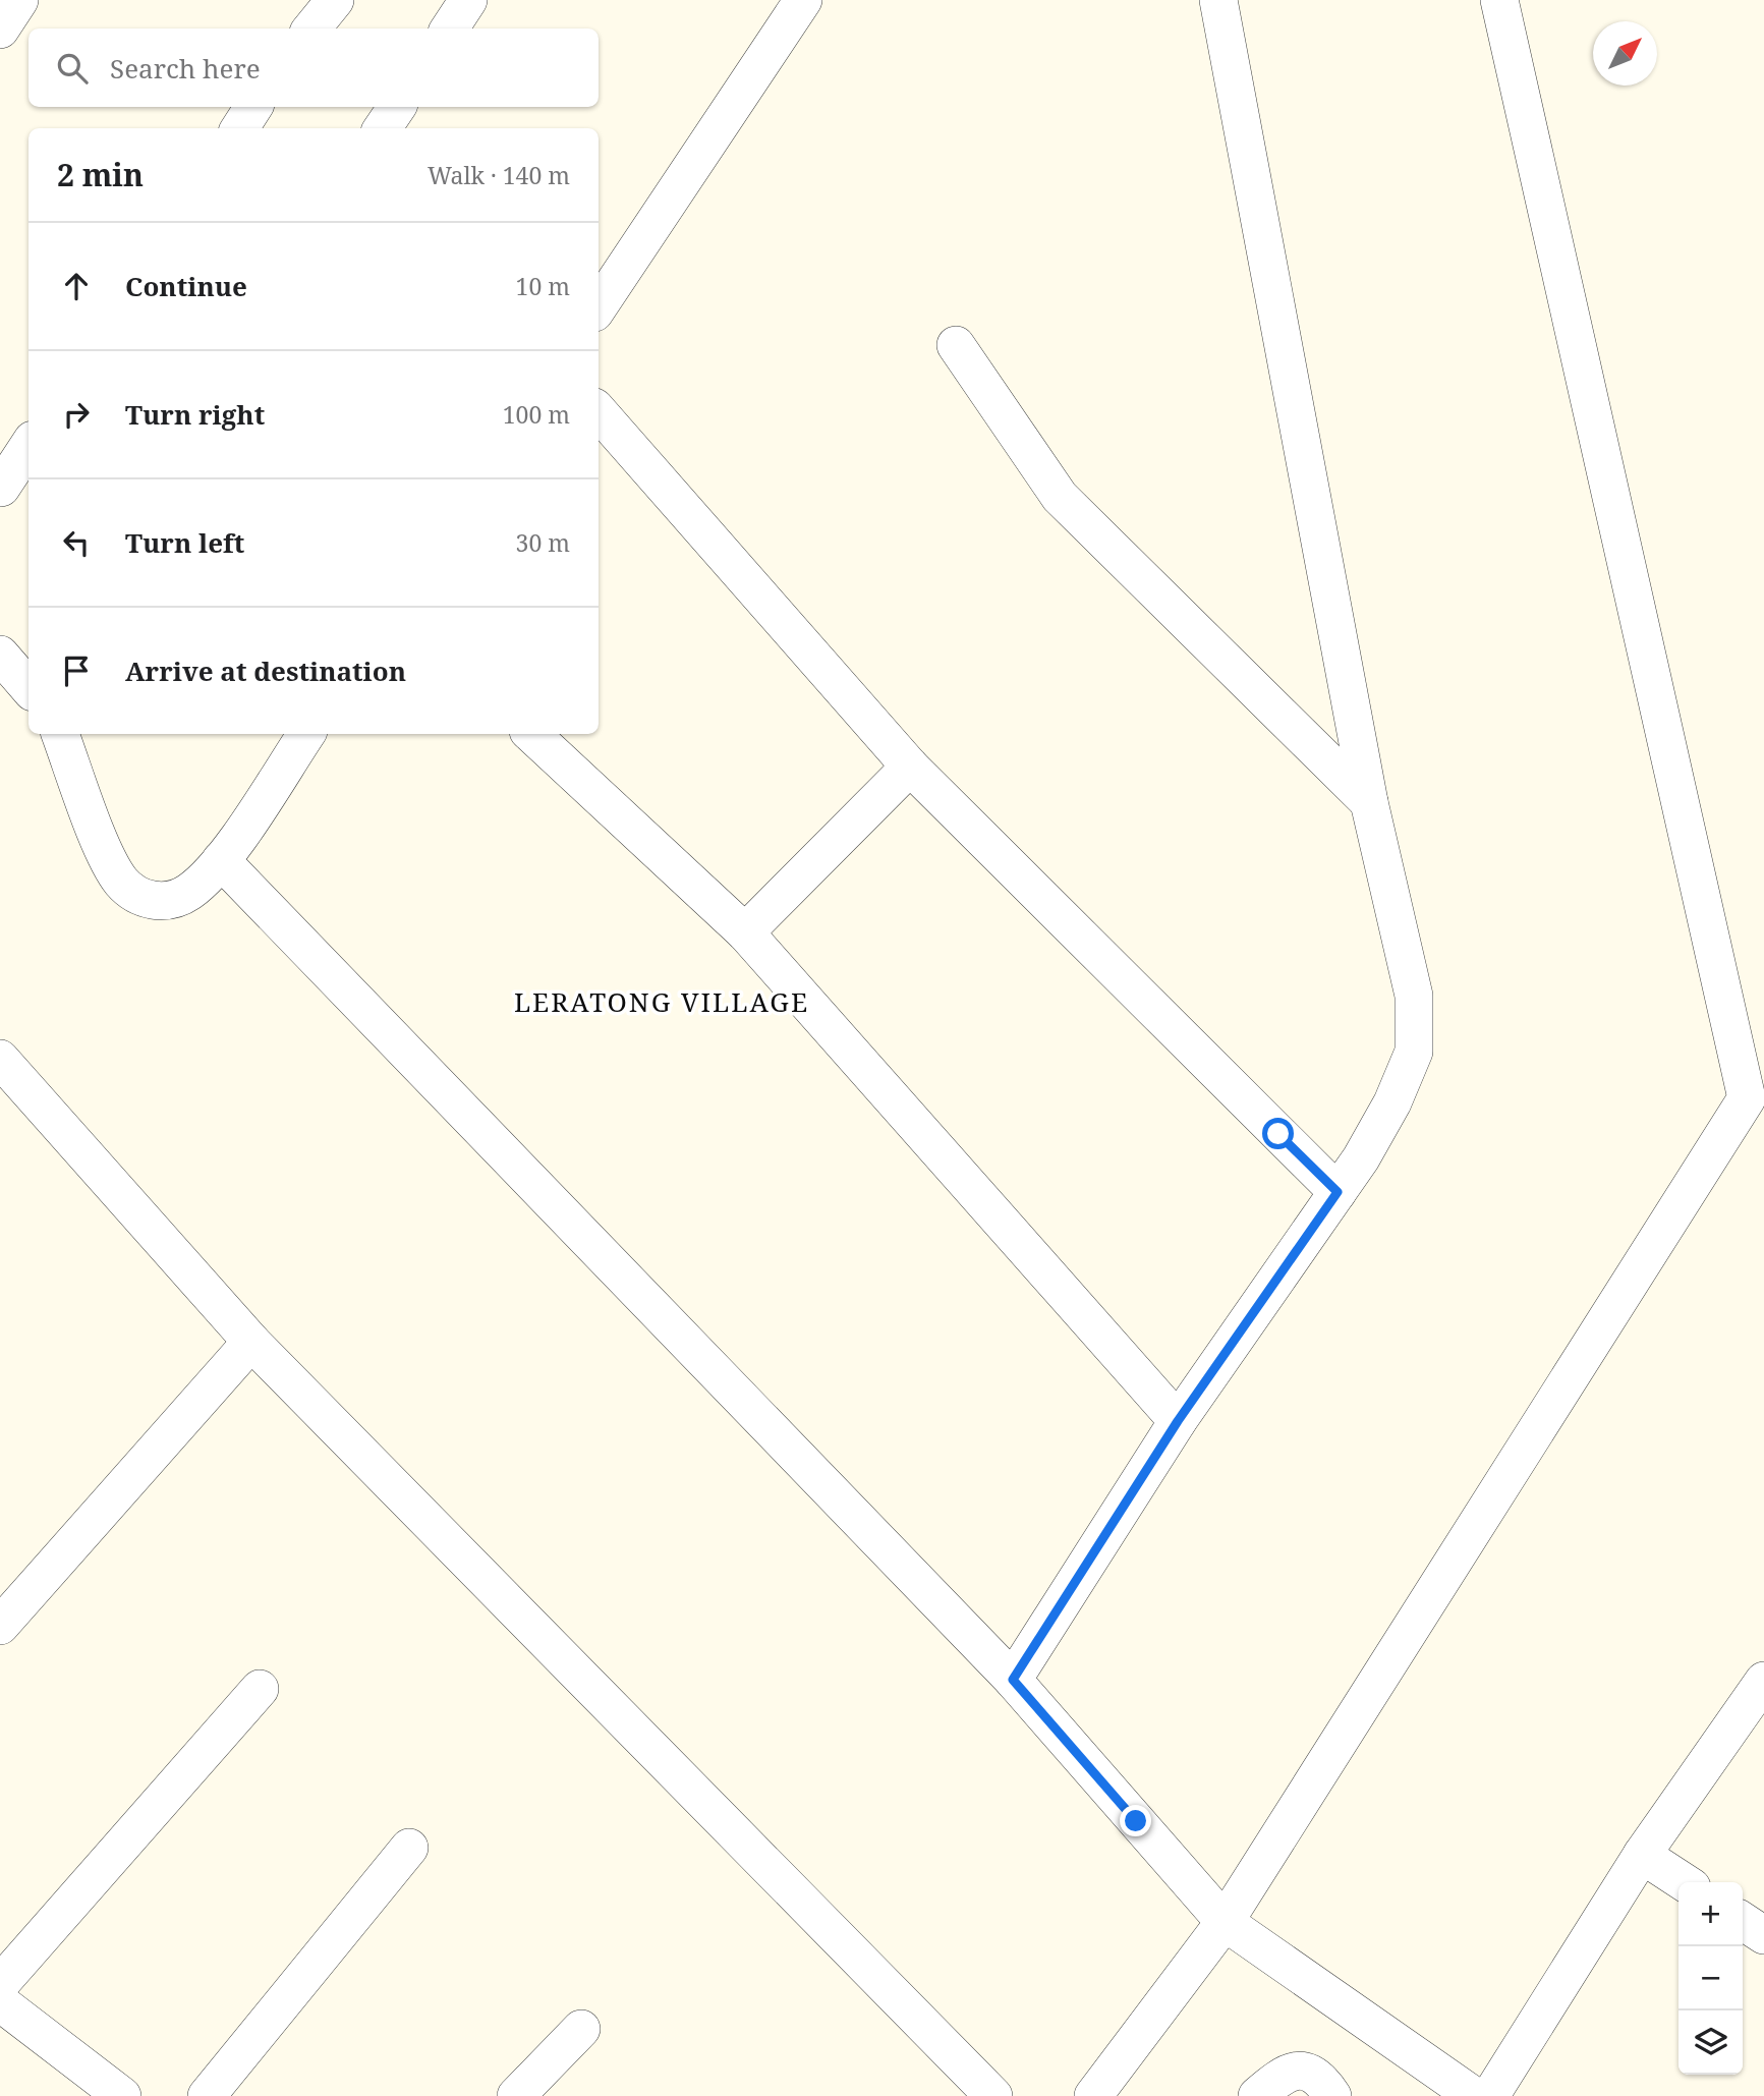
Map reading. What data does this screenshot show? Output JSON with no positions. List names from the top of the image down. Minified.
{"districts":["LERATONG VILLAGE"],"north":"top right","page":{"search":"Search here","heading":["2 min","Walk · 140 m"],"list":[["Continue","10 m"],["Turn right","100 m"],["Turn left","30 m"],"Arrive at destination"],"map_buttons":["+","−"]}}
